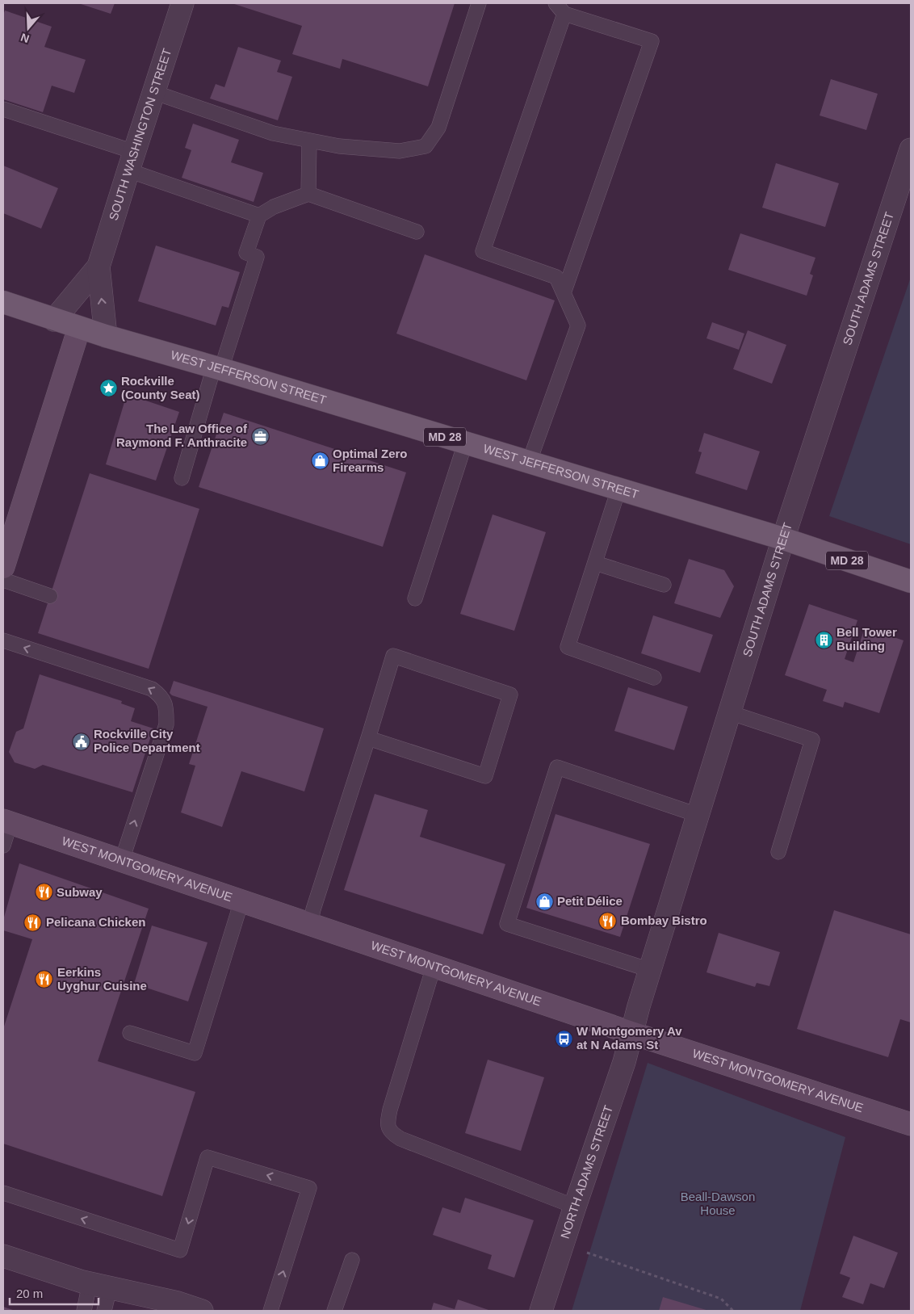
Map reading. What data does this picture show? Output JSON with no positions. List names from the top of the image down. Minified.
{"streets":{"main road":["WEST JEFFERSON STREET","MD 28"],"street":["SOUTH WASHINGTON STREET","SOUTH ADAMS STREET","WEST MONTGOMERY AVENUE","NORTH ADAMS STREET"]},"crossings":[["SOUTH WASHINGTON STREET","WEST JEFFERSON STREET"],["SOUTH ADAMS STREET","WEST JEFFERSON STREET"],["SOUTH ADAMS STREET","WEST MONTGOMERY AVENUE"],["SOUTH ADAMS STREET","NORTH ADAMS STREET"],["WEST MONTGOMERY AVENUE","NORTH ADAMS STREET"]],"parks":["Beall-Dawson House"],"places":{"place":["Rockville (County Seat)"],"office":["The Law Office of Raymond F. Anthracite"],"shop":["Optimal Zero Firearms","Petit Délice"],"building":["Bell Tower Building"],"public building":["Rockville City Police Department"],"restaurant":["Subway","Bombay Bistro","Pelicana Chicken","Eerkins Uyghur Cuisine"],"bus stop":["W Montgomery Av at N Adams St"]},"scale_bar":"20 m","north":"bottom"}
